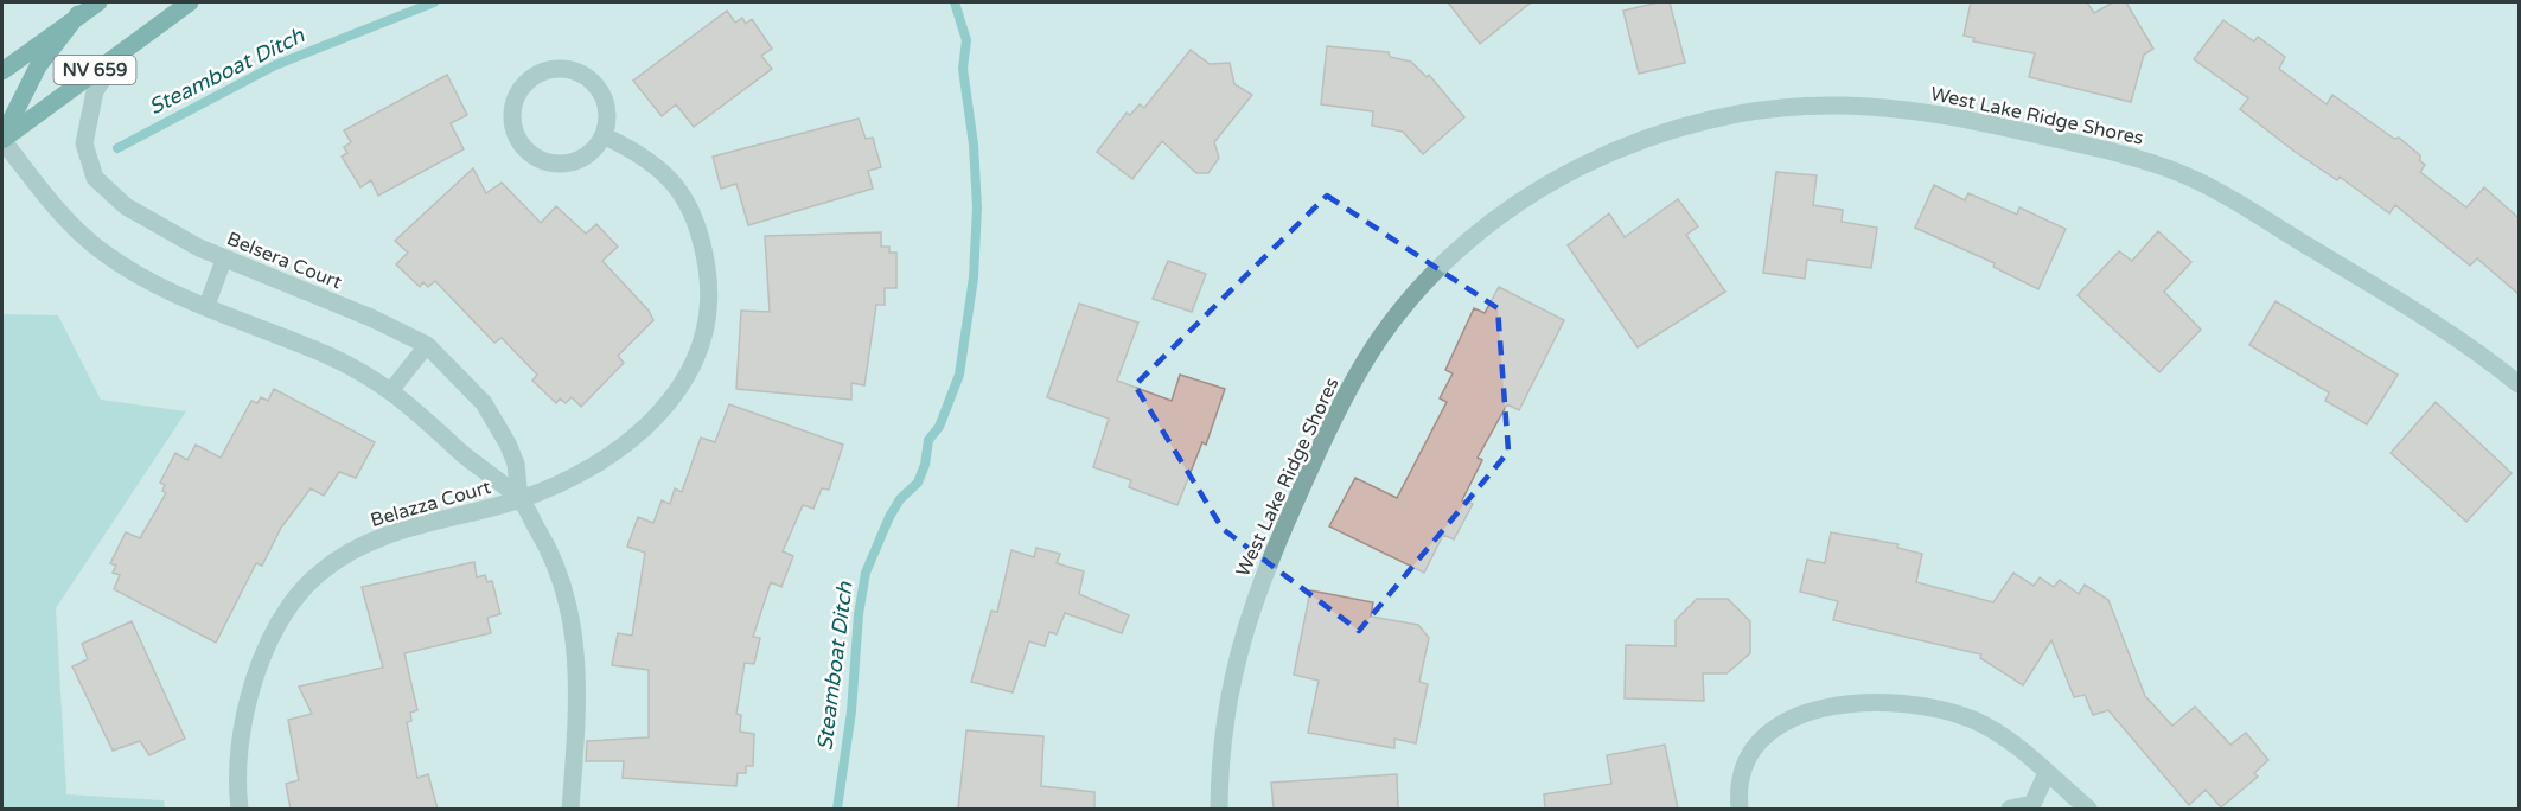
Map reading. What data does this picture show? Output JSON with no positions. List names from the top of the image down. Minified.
{"streets":{"main road":["NV 659"],"street":["West Lake Ridge Shores","Belsera Court","Belazza Court"]},"crossings":[["NV 659","Belsera Court"],["Belsera Court","Belazza Court"]],"water":["Steamboat Ditch"]}
